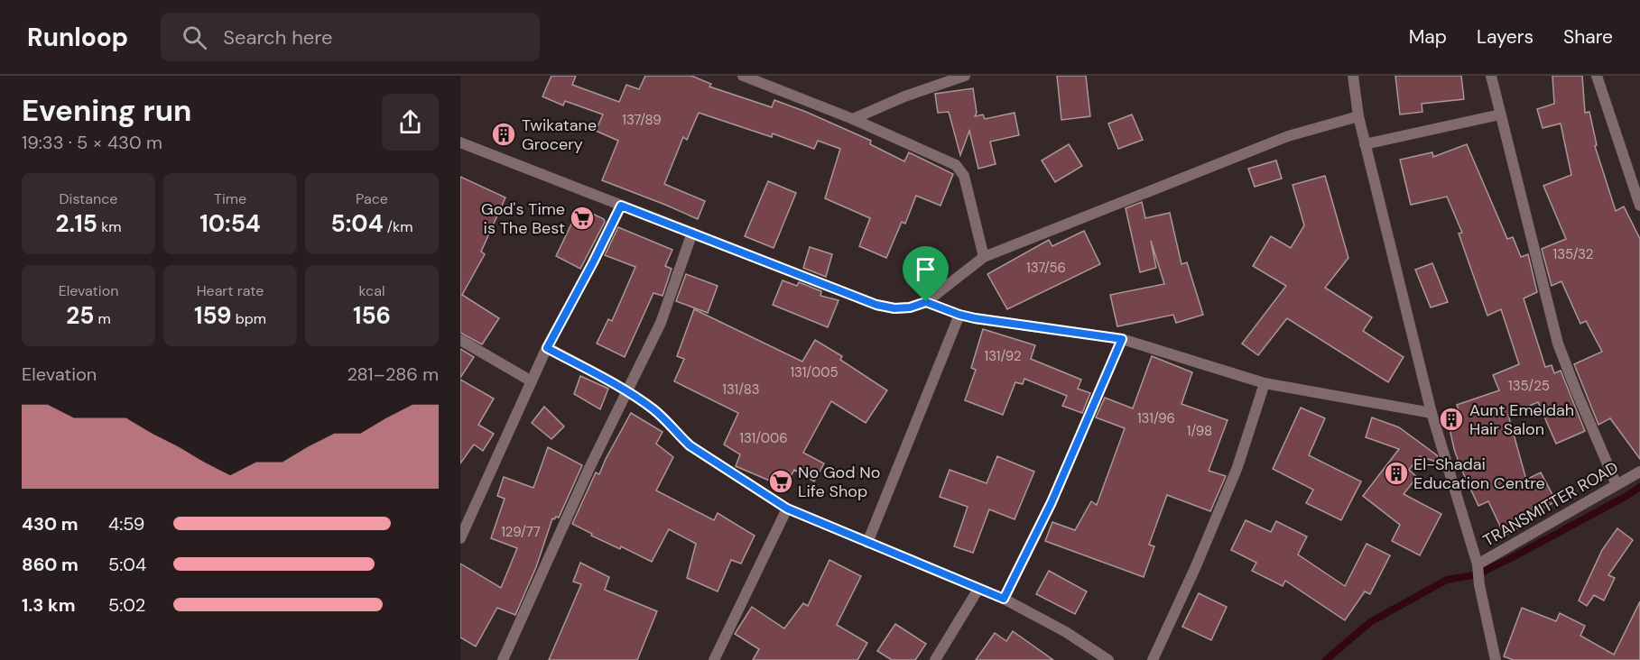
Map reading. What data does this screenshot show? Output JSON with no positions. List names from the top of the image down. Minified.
{"streets":{"street":["TRANSMITTER ROAD"]},"places":{"building":["Twikatane Grocery","Aunt Emeldah Hair Salon","El-Shadai Education Centre"],"supermarket":["God's Time is The Best","No God No Life Shop"]},"house_numbers":["137/89","135/32","137/56","131/92","131/005","135/25","131/83","131/96","1/98","131/006","129/77"],"page":{"header":"Runloop","search":"Search here","nav":["Map","Layers","Share"],"heading":["Evening run","19:33 · 5 × 430 m"],"stats":[["Distance","2.15 km"],["Time","10:54"],["Pace","5:04 /km"],["Elevation","25 m"],["Heart rate","159 bpm"],["kcal","156"]],"chart":["Elevation","281–286 m"],"list":[{"name":"430 m","note":"4:59"},{"name":"860 m","note":"5:04"},{"name":"1.3 km","note":"5:02"}]}}
